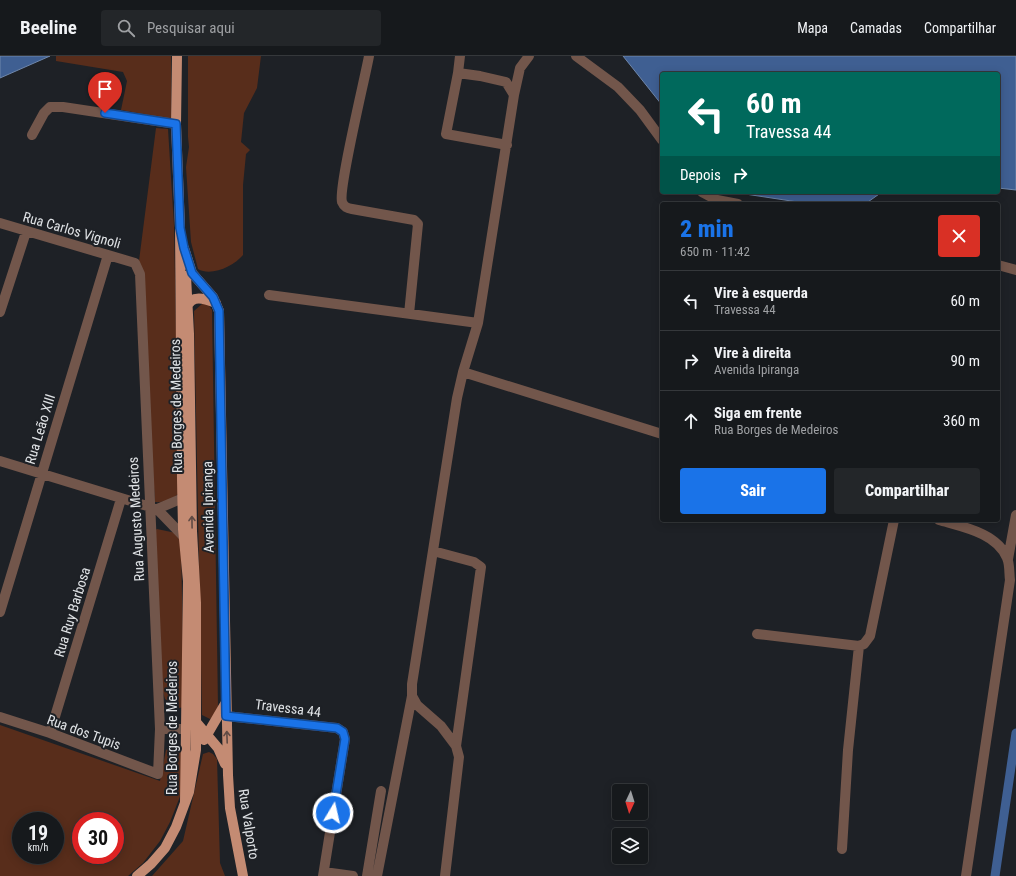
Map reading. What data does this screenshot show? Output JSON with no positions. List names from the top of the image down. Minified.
{"streets":{"main road":["Rua Borges de Medeiros","Avenida Ipiranga","Rua Valporto"],"street":["Rua Carlos Vignoli","Rua Leão XIII","Rua Augusto Medeiros","Rua Ruy Barbosa","Travessa 44","Rua dos Tupis"]},"crossings":[["Rua Carlos Vignoli","Rua Leão XIII"],["Rua Carlos Vignoli","Rua Augusto Medeiros"],["Rua Borges de Medeiros","Avenida Ipiranga"],["Avenida Ipiranga","Travessa 44"],["Avenida Ipiranga","Rua Valporto"],["Rua Augusto Medeiros","Rua dos Tupis"],["Rua Ruy Barbosa","Rua dos Tupis"]],"north":"bottom","page":{"header":"Beeline","search":"Pesquisar aqui","nav":["Mapa","Camadas","Compartilhar"],"turn":["60 m","Travessa 44"],"then":"Depois","heading":["2 min","650 m · 11:42"],"list":[{"name":"Vire à esquerda","note":"Travessa 44","value":"60 m"},{"name":"Vire à direita","note":"Avenida Ipiranga","value":"90 m"},{"name":"Siga em frente","note":"Rua Borges de Medeiros","value":"360 m"}],"buttons":["Sair","Compartilhar"],"speed":"19 km/h","limit":"30"}}
